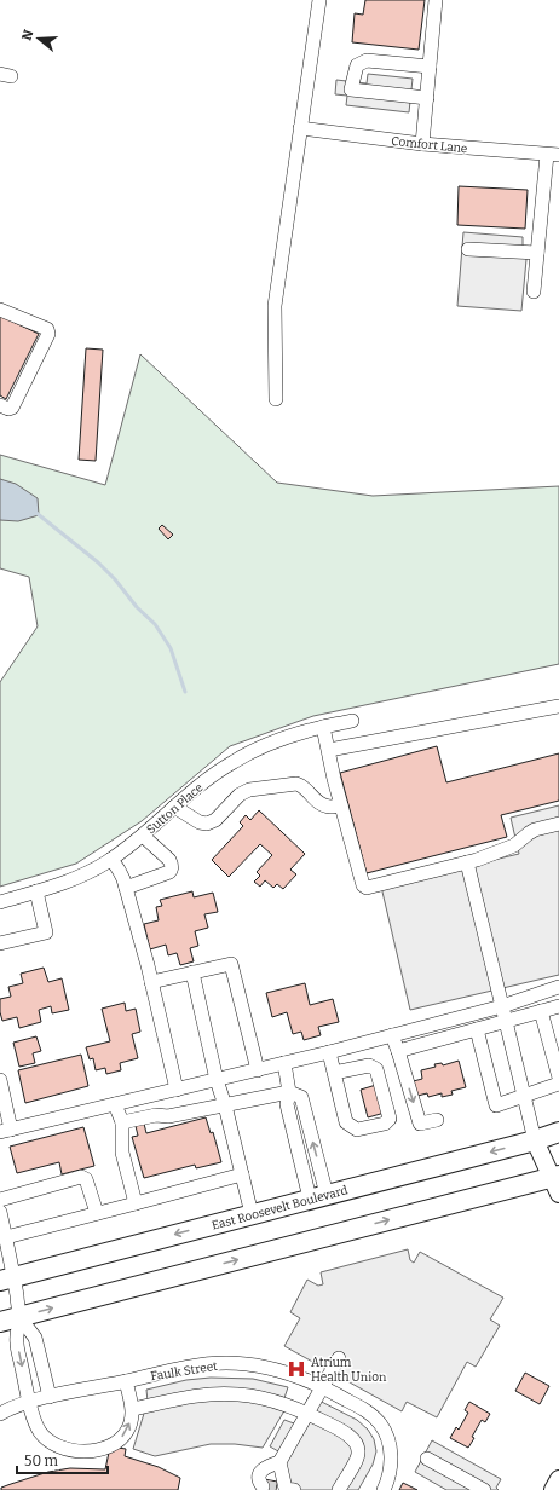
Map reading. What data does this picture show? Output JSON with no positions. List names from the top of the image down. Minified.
{"streets":{"highway":["East Roosevelt Boulevard"],"street":["Comfort Lane","Sutton Place","Faulk Street"]},"places":{"hospital":["Atrium Health Union"]},"scale_bar":"50 m","north":"left"}
